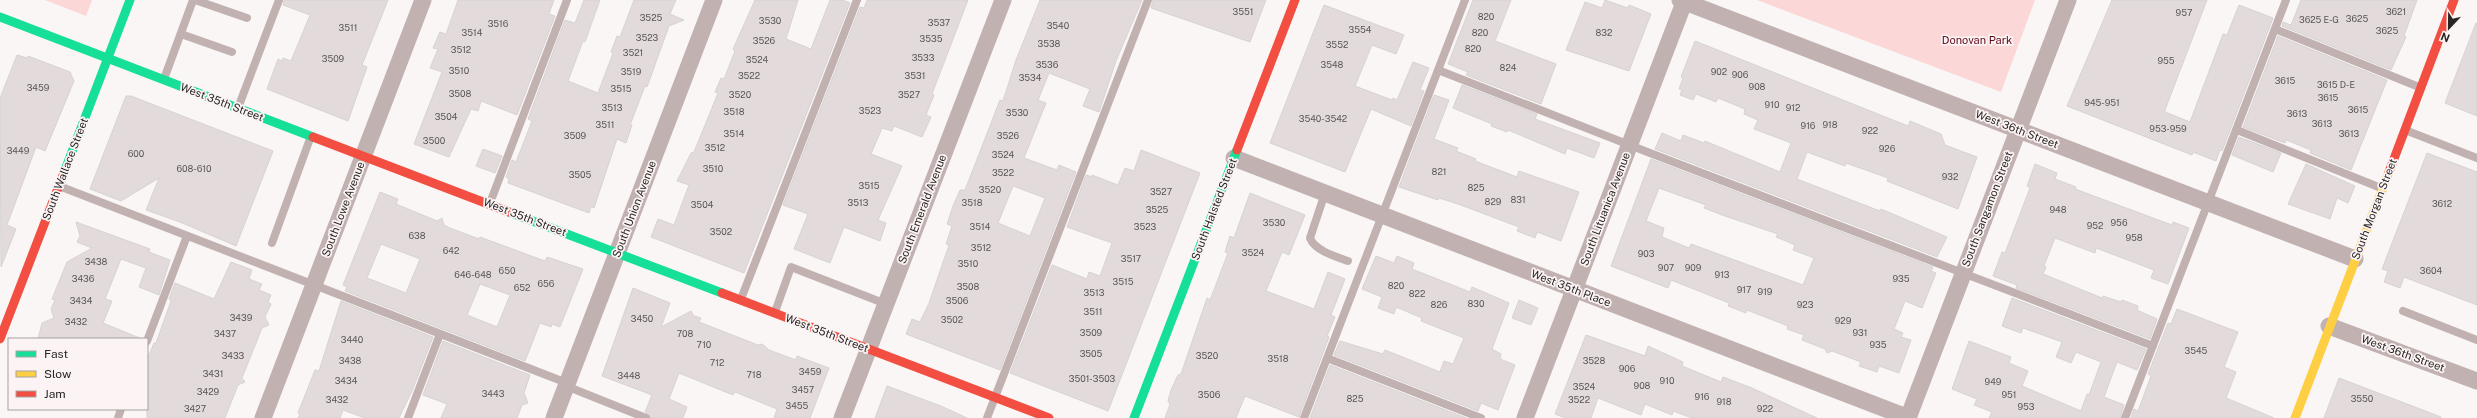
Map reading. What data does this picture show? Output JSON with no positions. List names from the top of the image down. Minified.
{"streets":{"main road":["West 35th Street","South Wallace Street","South Halsted Street","South Morgan Street"],"street":["West 36th Street","South Lowe Avenue","South Union Avenue","South Emerald Avenue","South Lituanica Avenue","South Sangamon Street","West 35th Place"]},"crossings":[["West 35th Street","South Wallace Street"],["West 35th Street","South Lowe Avenue"],["West 35th Street","South Union Avenue"],["West 35th Street","South Emerald Avenue"],["West 36th Street","South Lituanica Avenue"],["West 36th Street","South Sangamon Street"],["West 36th Street","South Morgan Street"],["South Halsted Street","West 35th Place"],["South Lituanica Avenue","West 35th Place"],["South Sangamon Street","West 35th Place"]],"parks":["Donovan Park"],"house_numbers":["3551","3621","957","820","3525","3625","3625 E-G","3530","3537","3516","3540","3511","3554","3625","3514","820","832","3523","3535","3526","3538","3552","820","3512","3521","3533","3509","3524","955","3536","3548","824","3510","3519","902","906","3522","3531","3534","3615","3615 D-E","908","3459","3515","3508","3520","3527","3615","945-951","910","3513","912","3615","3523","3518","3530","3613","3504","3540-3542","3613","3511","918","916","953-959","922","3514","3613","3509","3526","3500","3512","926","3449","600","3524","608-610","3510","821","3522","3505","932","3515","825","3520","3527","831","829","3513","3518","3612","3504","3525","948","3530","956","952","3514","3523","3502","638","958","3512","642","3524","903","3517","3438","3510","907","909","650","3604","646-648","913","3436","935","3515","656","820","3508","652","917","919","3513","822","3434","3506","830","826","923","3511","3439","3450","3502","929","3432","3509","931","3437","708","3440","710","935","3545","3505","3433","3520","3518","3438","3528","712","906","3459","3431","718","3448","3501-3503","3434","910","949","908","3524","3457","3429","3443","3506","951","916","825","3550","3432","3522","918","3455","953","3427","922"],"legend":["Fast","Slow","Jam"],"north":"bottom"}
